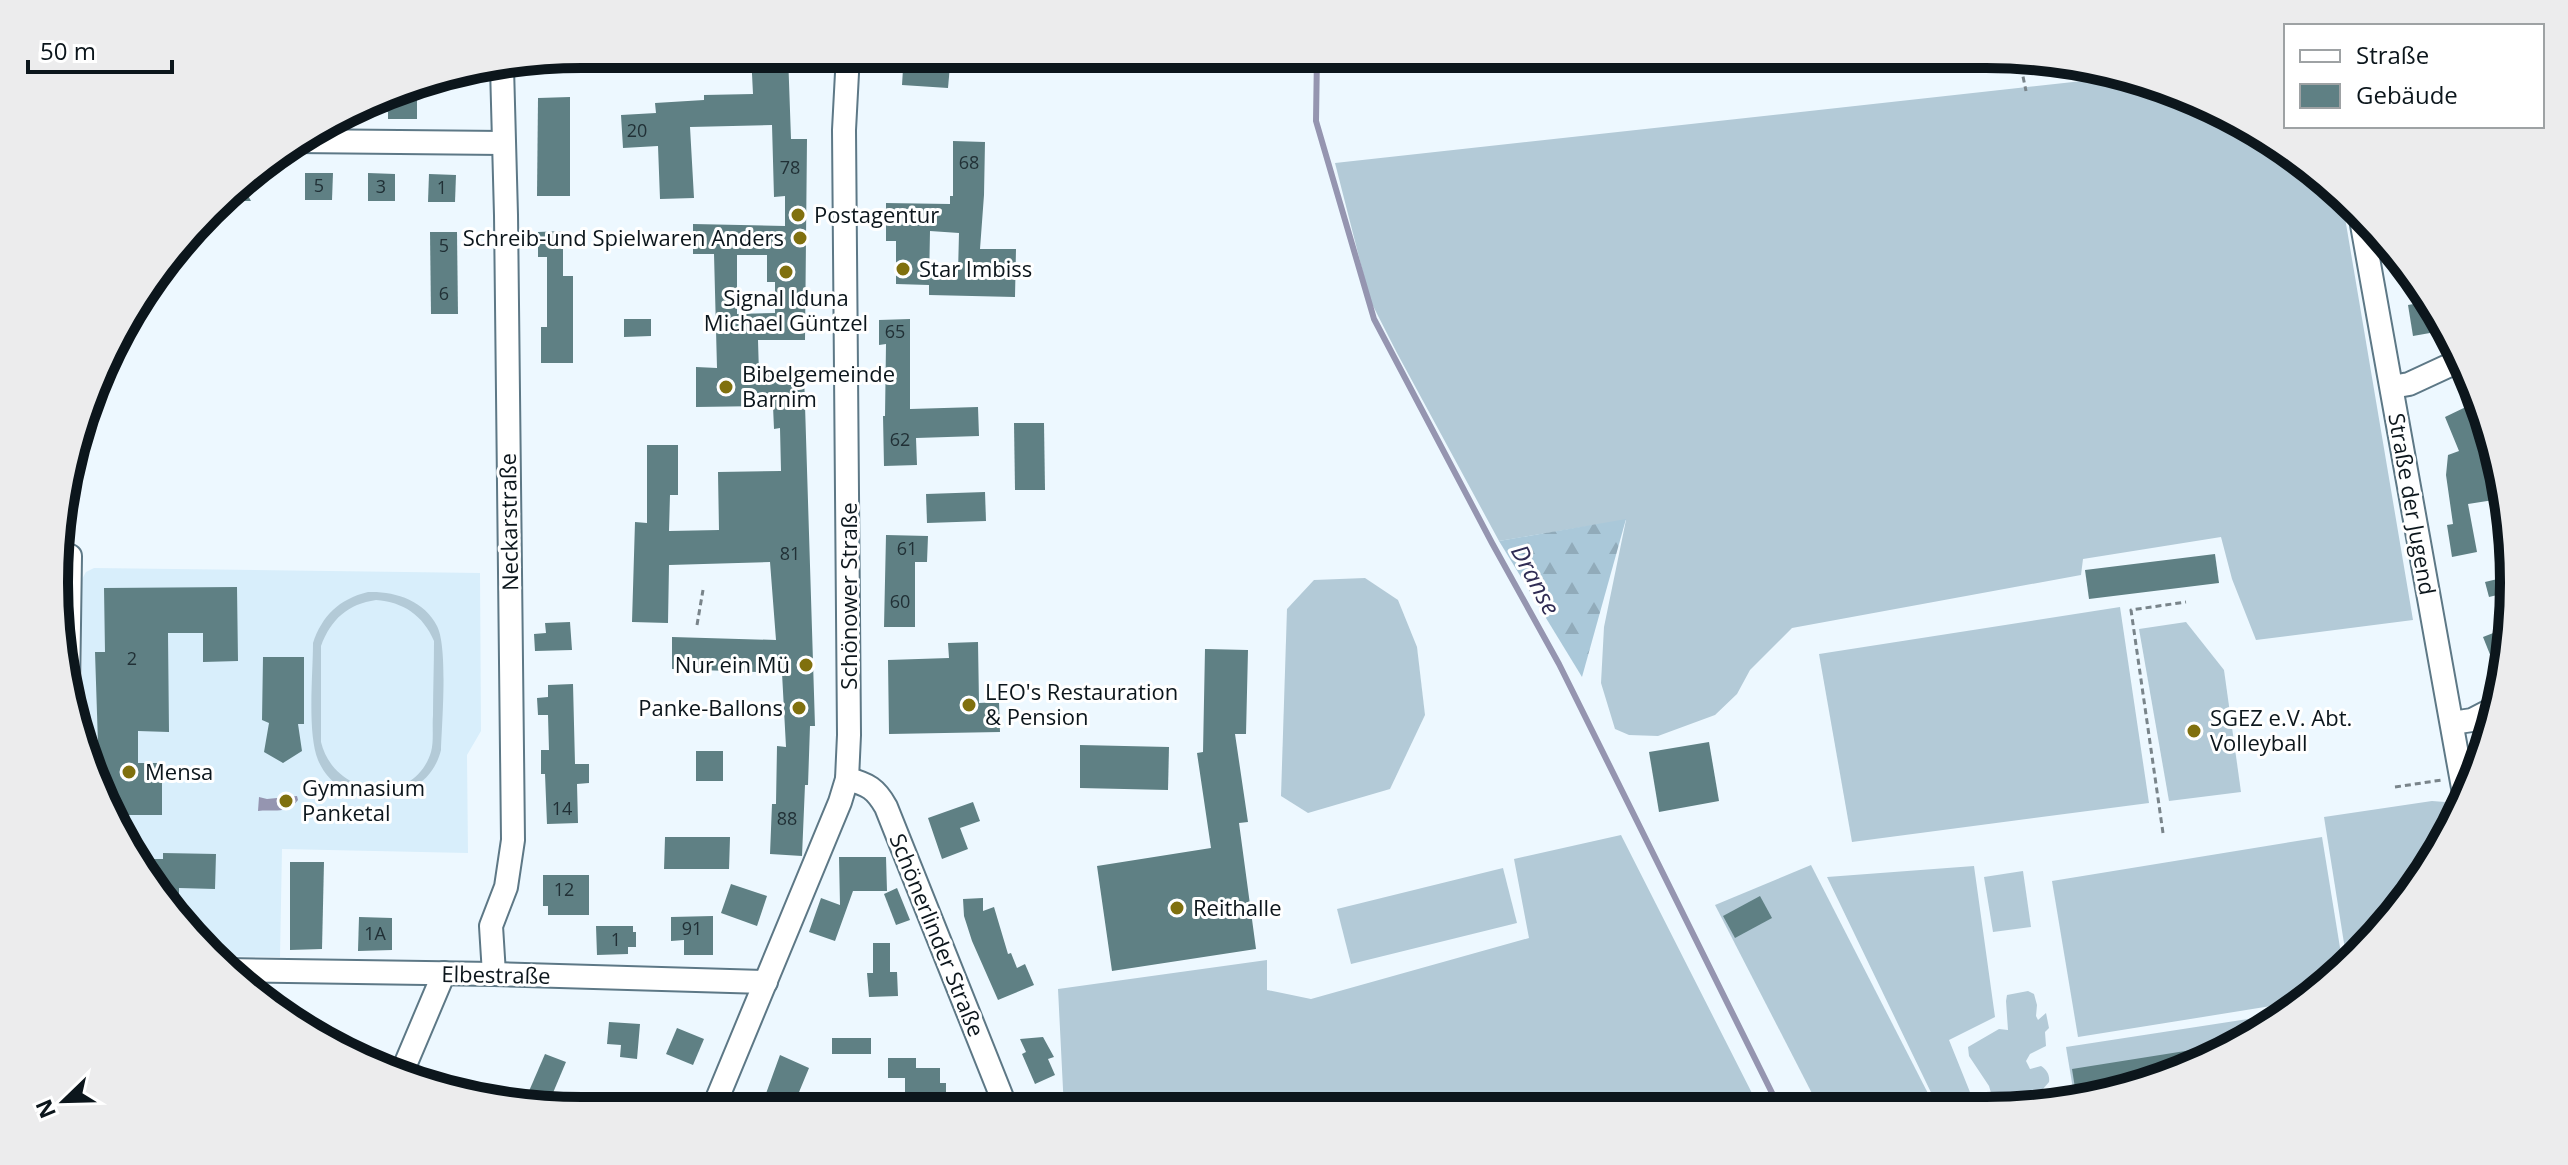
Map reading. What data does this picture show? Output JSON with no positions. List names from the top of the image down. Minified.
{"streets":{"street":["Straße der Jugend","Neckarstraße","Schönower Straße","Schönerlinder Straße","Elbestraße"]},"crossings":[["Neckarstraße","Elbestraße"],["Schönower Straße","Schönerlinder Straße"],["Schönower Straße","Elbestraße"]],"water":["Dranse"],"places":["Postagentur","Schreib-und Spielwaren Anders","Star Imbiss","Signal Iduna Michael Güntzel","Bibelgemeinde Barnim","Nur ein Mü","LEO's Restauration & Pension","Panke-Ballons","SGEZ e.V. Abt. Volleyball","Mensa","Gymnasium Panketal","Reithalle"],"house_numbers":["20","68","78","5","3","1","5","6","65","62","61","81","60","2","14","88","12","91","1A","1"],"legend":["Straße","Gebäude"],"scale_bar":"50 m","north":"bottom left"}
